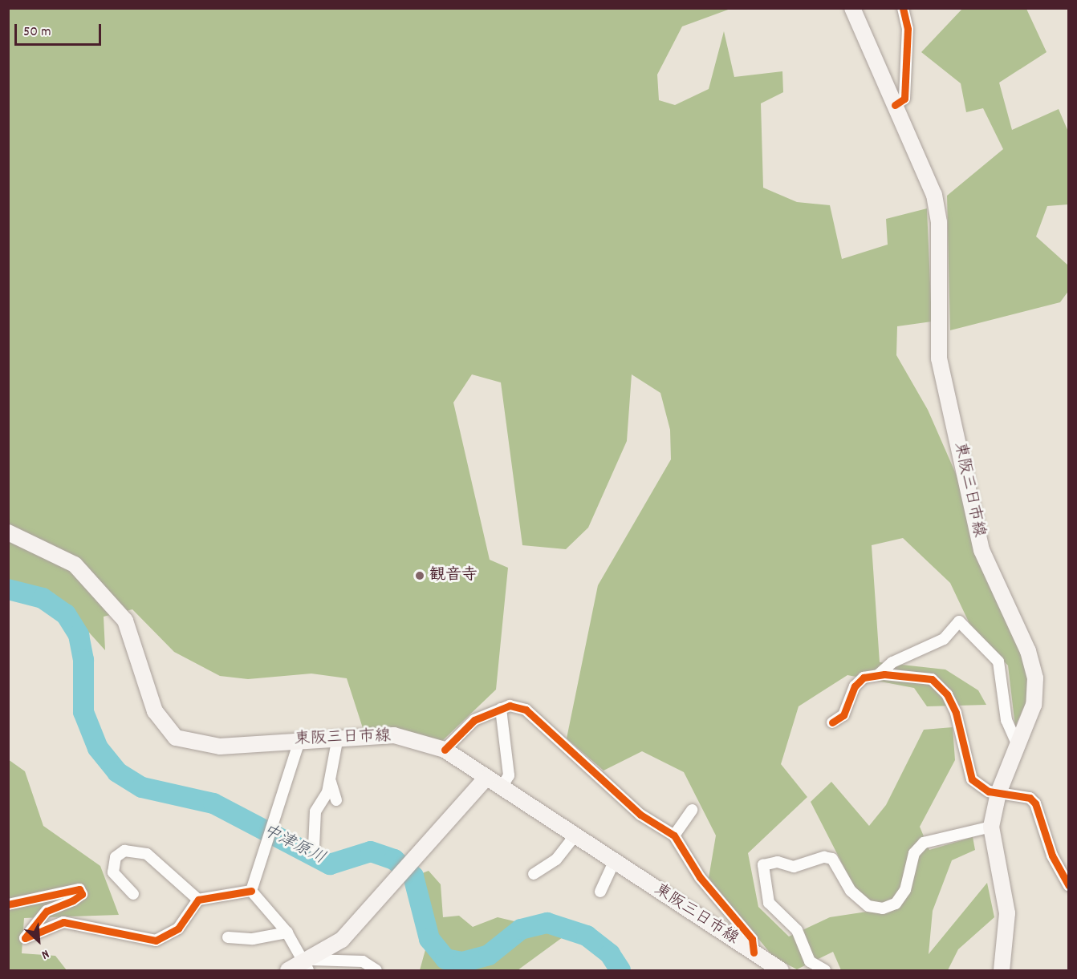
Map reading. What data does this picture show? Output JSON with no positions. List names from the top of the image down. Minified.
{"streets":{"main road":["東阪三日市線"]},"water":["中津原川"],"places":["観音寺"],"scale_bar":"50 m","north":"bottom right"}
